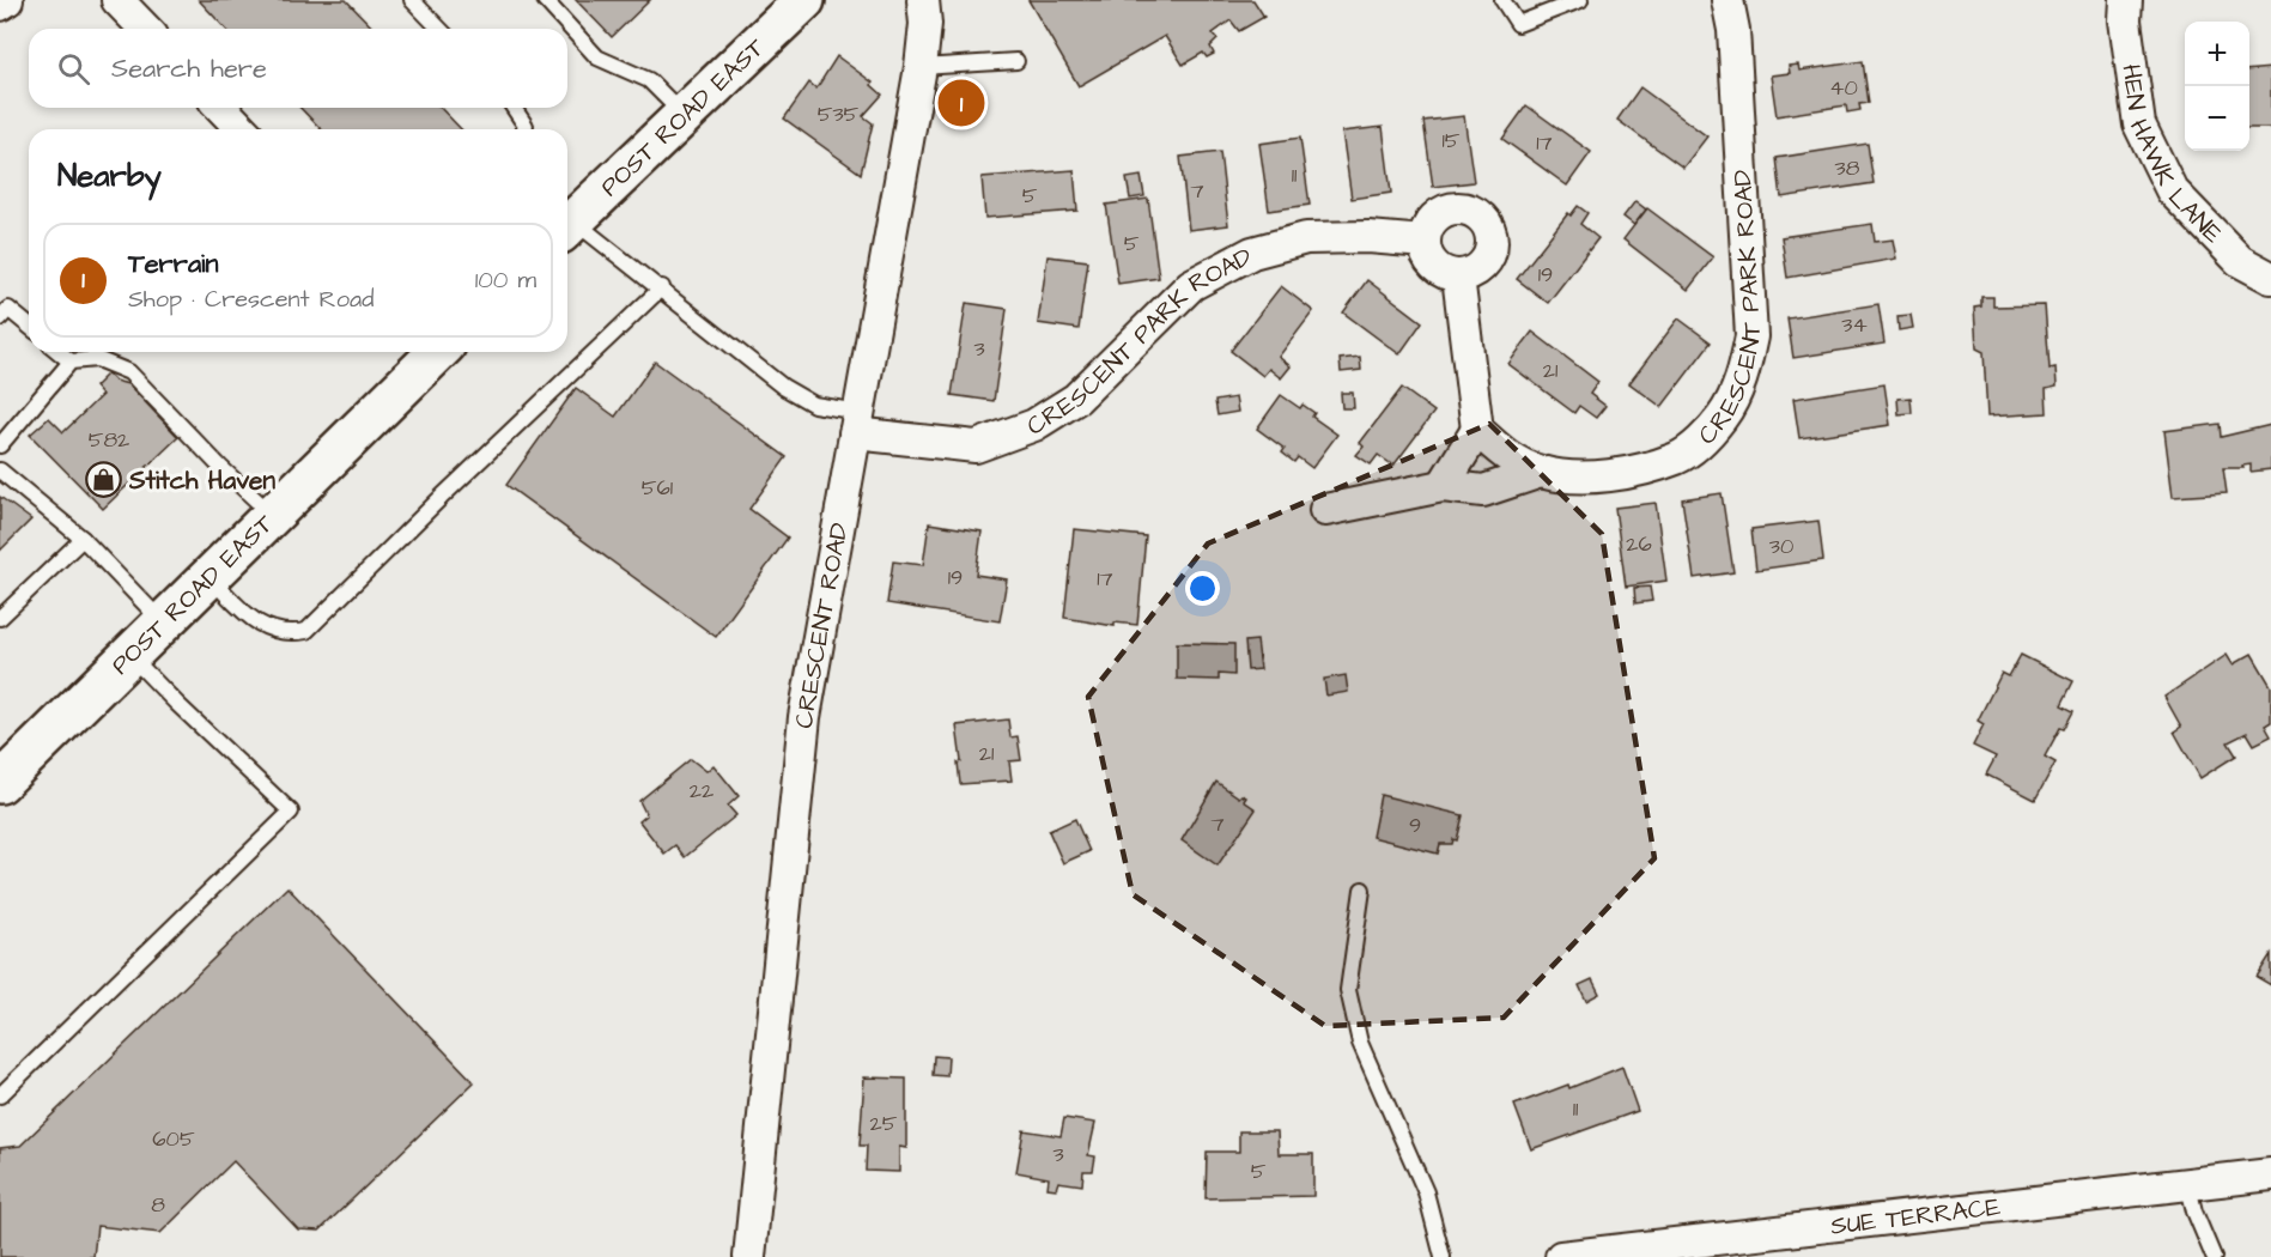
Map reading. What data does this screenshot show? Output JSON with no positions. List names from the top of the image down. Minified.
{"streets":{"main road":["POST ROAD EAST"],"street":["HEN HAWK LANE","CRESCENT PARK ROAD","CRESCENT ROAD","SUE TERRACE"]},"crossings":[["CRESCENT PARK ROAD","CRESCENT ROAD"]],"places":{"shop":["Stitch Haven"]},"house_numbers":["40","535","15","17","38","11","7","5","5","19","34","3","21","582","561","26","30","19","17","21","22","7","9","11","25","605","3","5","8"],"page":{"map_buttons":["+","−"],"search":"Search here","pins":"1","heading":"Nearby","list":[{"mark":"1","name":"Terrain","note":"Shop · Crescent Road","value":"100 m"}]}}
